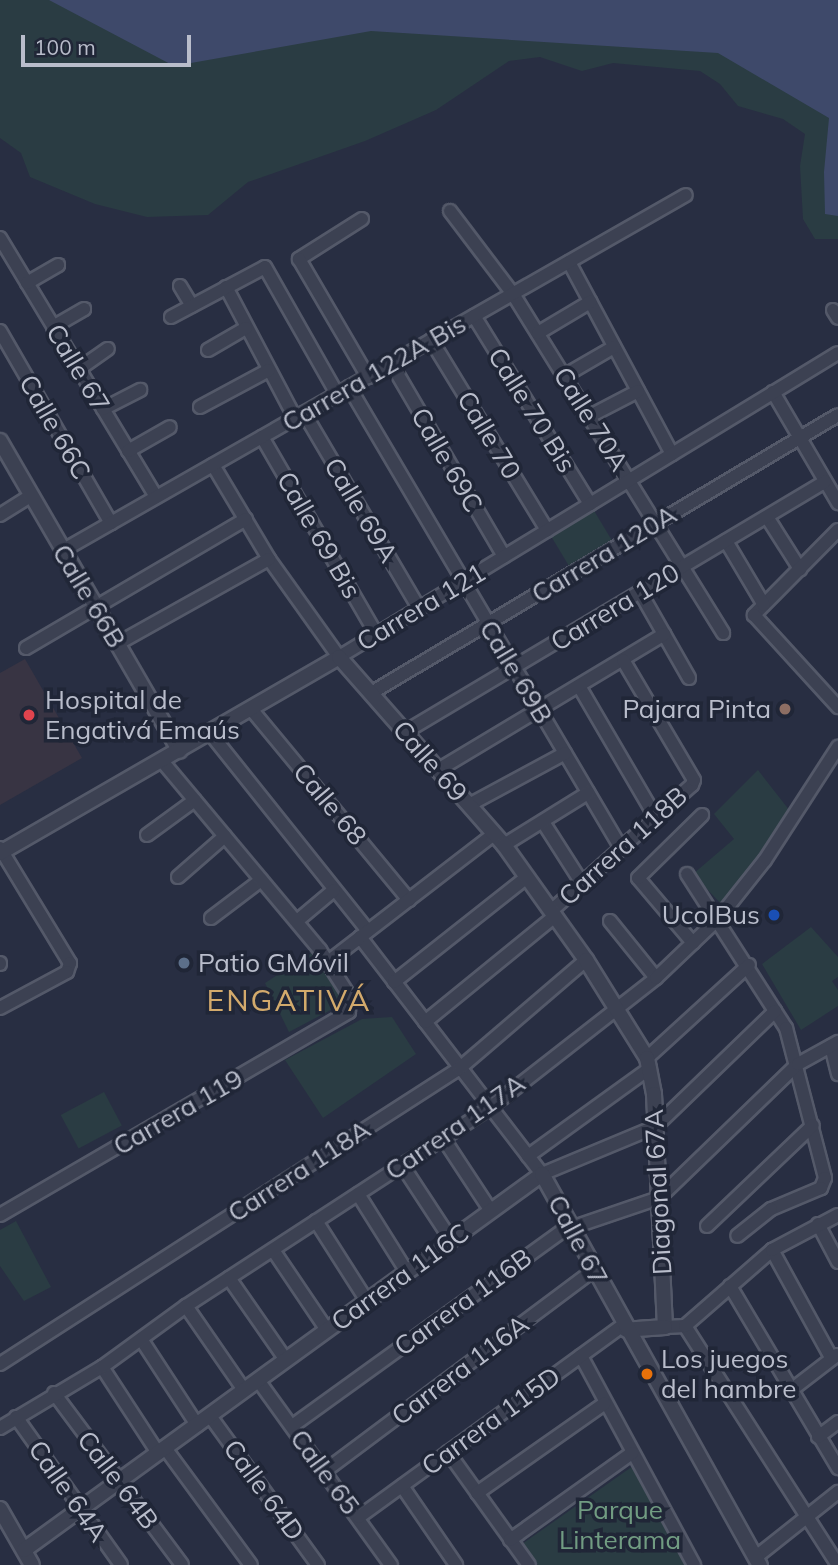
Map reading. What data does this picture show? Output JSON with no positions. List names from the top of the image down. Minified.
{"streets":{"street":["Calle 67","Carrera 122A Bis","Calle 70 Bis","Calle 70A","Calle 66C","Calle 70","Calle 69C","Calle 69A","Calle 69 Bis","Carrera 120A","Calle 66B","Carrera 121","Carrera 120","Calle 69B","Calle 69","Calle 68","Carrera 118B","Carrera 119","Carrera 117A","Carrera 118A","Diagonal 67A","Carrera 116C","Carrera 116B","Carrera 116A","Carrera 115D","Calle 65","Calle 64B","Calle 64D","Calle 64A"]},"crossings":[["Calle 67","Carrera 122A Bis"],["Calle 67","Carrera 121"],["Calle 67","Carrera 118B"],["Calle 67","Carrera 117A"],["Calle 67","Carrera 118A"],["Calle 67","Carrera 116C"],["Calle 67","Carrera 116B"],["Calle 67","Carrera 116A"],["Calle 67","Carrera 115D"],["Carrera 122A Bis","Calle 70 Bis"],["Carrera 122A Bis","Calle 70A"],["Carrera 122A Bis","Calle 66C"],["Carrera 122A Bis","Calle 70"],["Carrera 122A Bis","Calle 69C"],["Carrera 122A Bis","Calle 69A"],["Carrera 122A Bis","Calle 69 Bis"],["Carrera 122A Bis","Calle 66B"],["Carrera 122A Bis","Calle 69B"],["Carrera 122A Bis","Calle 69"],["Calle 70 Bis","Carrera 121"],["Calle 70A","Carrera 120A"],["Calle 70A","Carrera 121"],["Calle 70A","Carrera 120"],["Calle 70","Carrera 121"],["Calle 69C","Carrera 121"],["Calle 69A","Carrera 121"],["Calle 69A","Calle 69B"],["Calle 69 Bis","Carrera 121"],["Carrera 120A","Calle 69B"],["Carrera 120A","Calle 69"],["Calle 66B","Carrera 121"],["Carrera 121","Calle 69B"],["Carrera 121","Calle 69"],["Carrera 121","Calle 68"],["Carrera 120","Calle 69B"],["Carrera 120","Calle 69"],["Calle 69B","Carrera 118B"],["Calle 69","Carrera 118B"],["Calle 69","Carrera 117A"],["Calle 69","Carrera 118A"],["Calle 69","Diagonal 67A"],["Carrera 117A","Calle 64B"],["Carrera 117A","Calle 64D"],["Carrera 117A","Calle 64A"],["Diagonal 67A","Carrera 116C"],["Diagonal 67A","Carrera 116B"],["Carrera 116C","Calle 65"],["Carrera 116C","Calle 64B"],["Carrera 116C","Calle 64D"],["Carrera 116C","Calle 64A"],["Carrera 116B","Calle 65"],["Carrera 116A","Calle 65"],["Carrera 115D","Calle 65"]],"districts":["ENGATIVÁ"],"parks":["Parque Linterama"],"places":["Pajara Pinta","Hospital de Engativá Emaús","UcolBus","Patio GMóvil","Los juegos del hambre"],"scale_bar":"100 m"}
